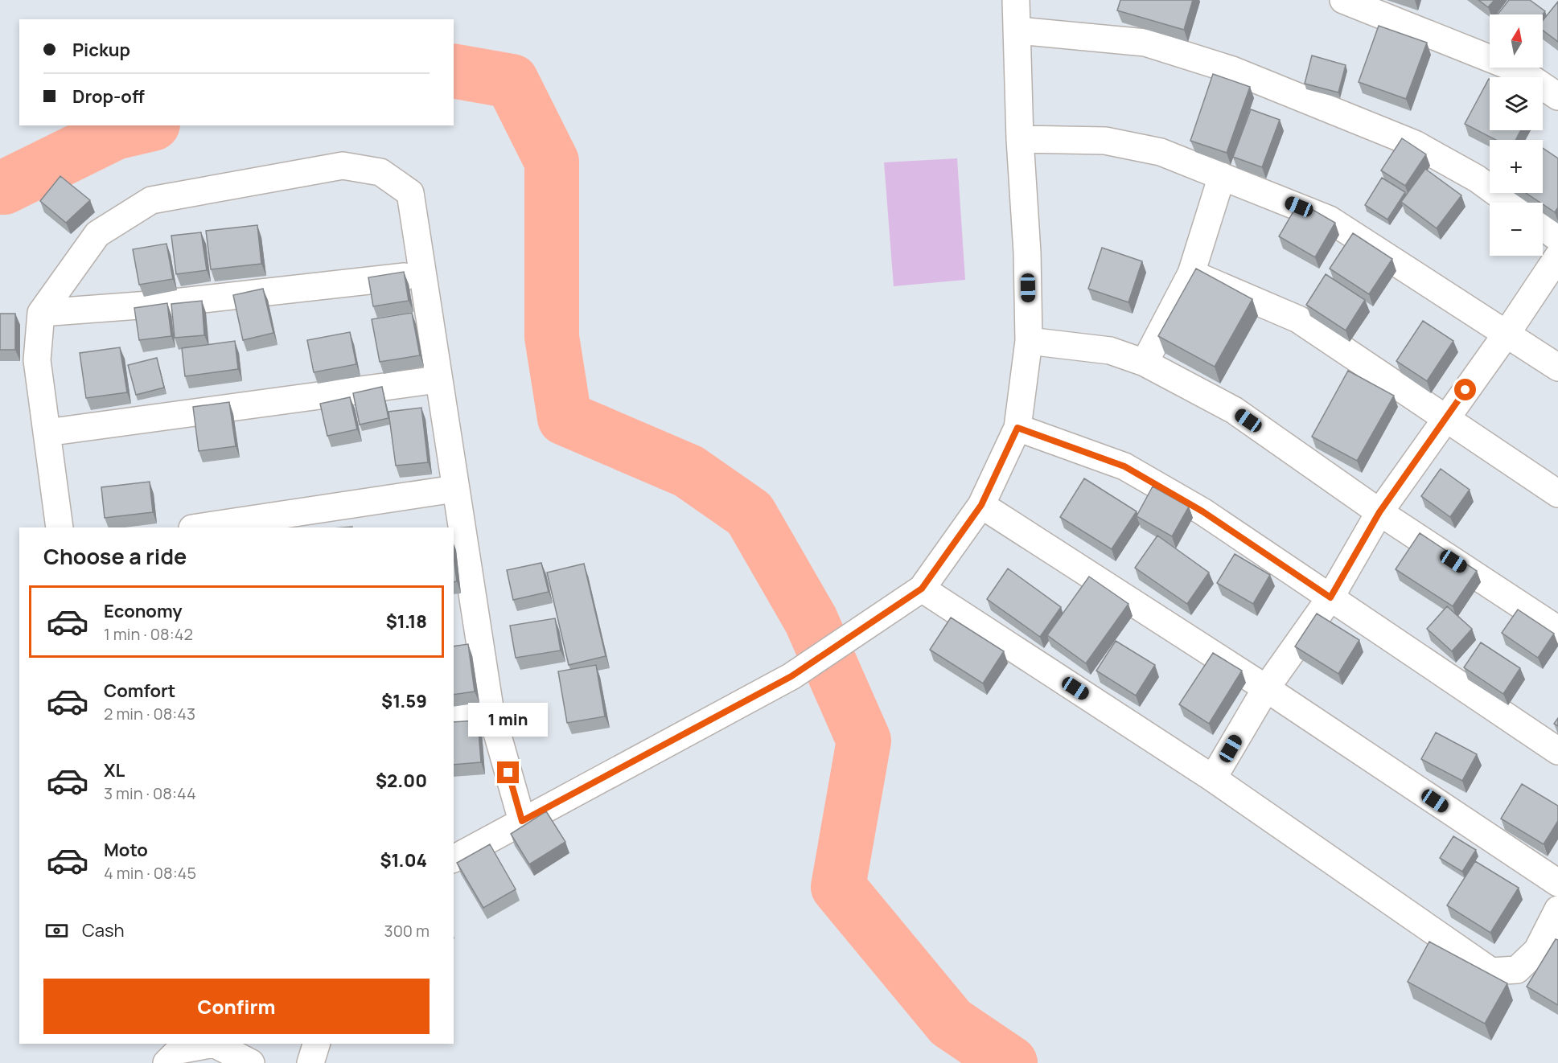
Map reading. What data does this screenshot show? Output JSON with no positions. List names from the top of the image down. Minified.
{"north":"top","page":{"map_buttons":["+","−"],"banner":["Pickup","Drop-off"],"heading":"Choose a ride","list":[{"name":"Economy","note":"1 min · 08:42","value":"$1.18"},{"name":"Comfort","note":"2 min · 08:43","value":"$1.59"},{"name":"XL","note":"3 min · 08:44","value":"$2.00"},{"name":"Moto","note":"4 min · 08:45","value":"$1.04"}],"bubble":"1 min","pay":["Cash","300 m"],"buttons":"Confirm"}}
